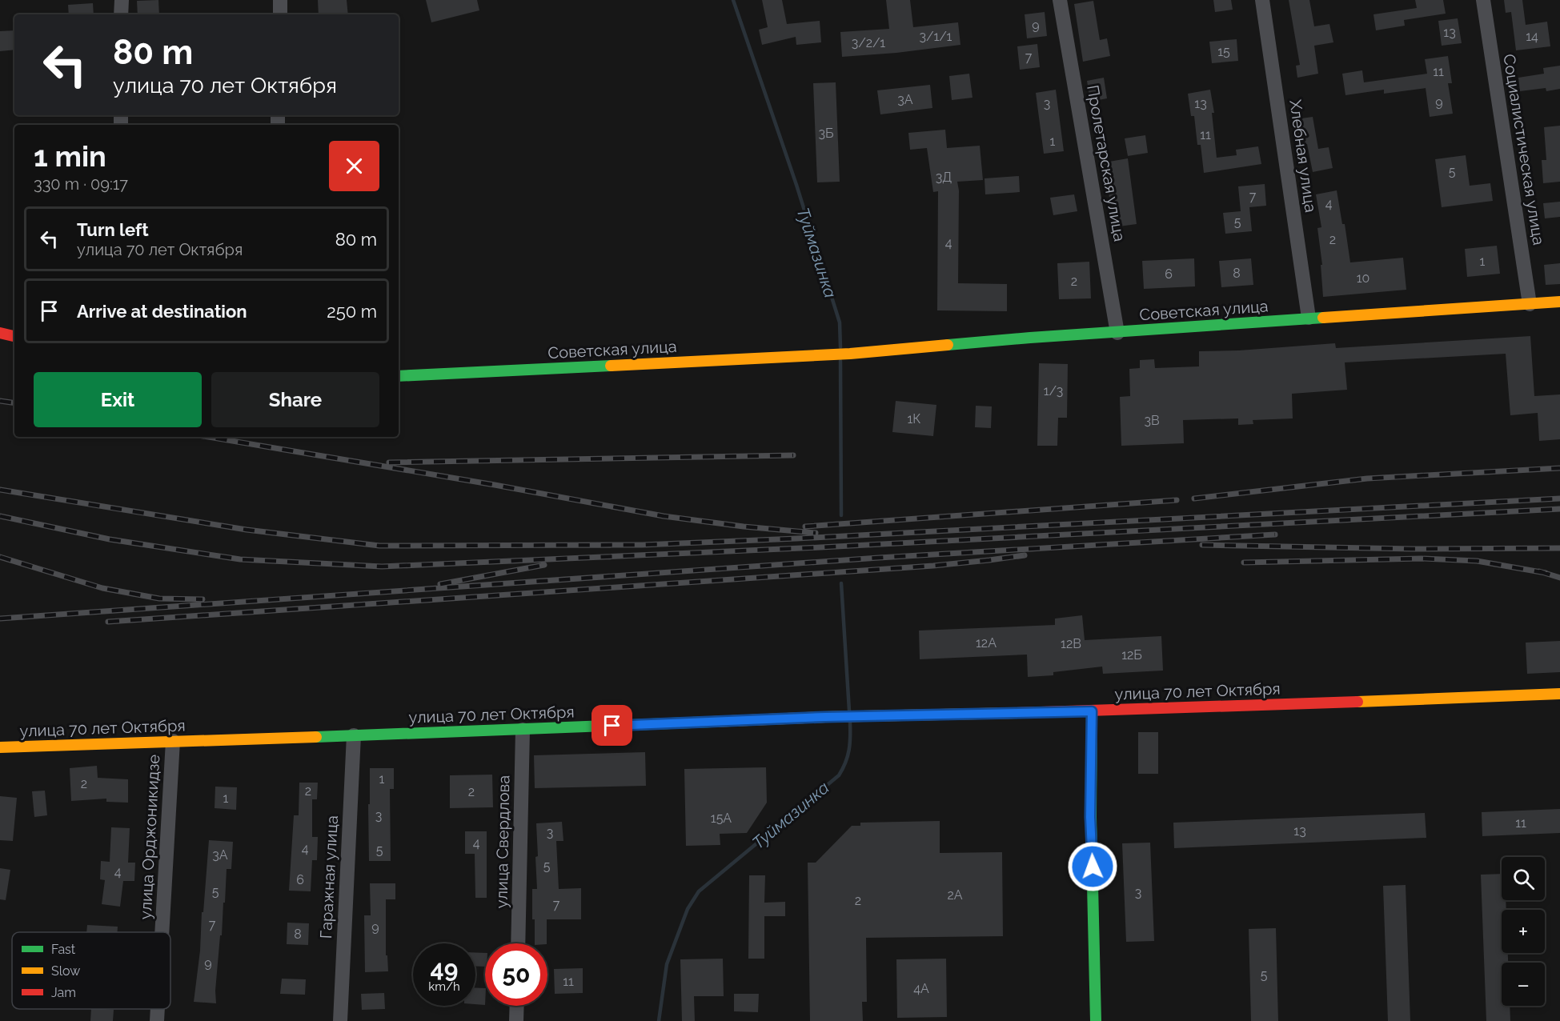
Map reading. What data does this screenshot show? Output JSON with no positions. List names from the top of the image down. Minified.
{"streets":{"street":["Социалистическая улица","Хлебная улица","Пролетарская улица","Советская улица","улица 70 лет Октября","улица Орджоникидзе","улица Свердлова","Гаражная улица"]},"crossings":[["Социалистическая улица","Советская улица"],["Хлебная улица","Советская улица"],["Пролетарская улица","Советская улица"],["улица 70 лет Октября","улица Орджоникидзе"],["улица 70 лет Октября","улица Свердлова"],["улица 70 лет Октября","Гаражная улица"]],"water":["Туймазинка"],"house_numbers":["9","13","3/1/1","14","3/2/1","15","7","11","3А","9","3","13","3Б","11","1","5","3Д","7","4","5","2","4","1","8","6","10","2","1/3","1К","3В","12А","12В","12Б","1","2","2","2","1","3","15А","11","13","3","4","4","5","3А","5","4","6","5","3","2А","2","7","7","9","8","9","5","11","4А"],"legend":["Fast","Slow","Jam"],"page":{"turn":["80 m","улица 70 лет Октября"],"heading":["1 min","330 m · 09:17"],"list":[{"name":"Turn left","note":"улица 70 лет Октября","value":"80 m"},{"name":"Arrive at destination","value":"250 m"}],"buttons":["Exit","Share"],"map_buttons":["+","−"],"speed":"49 km/h","limit":"50"}}
